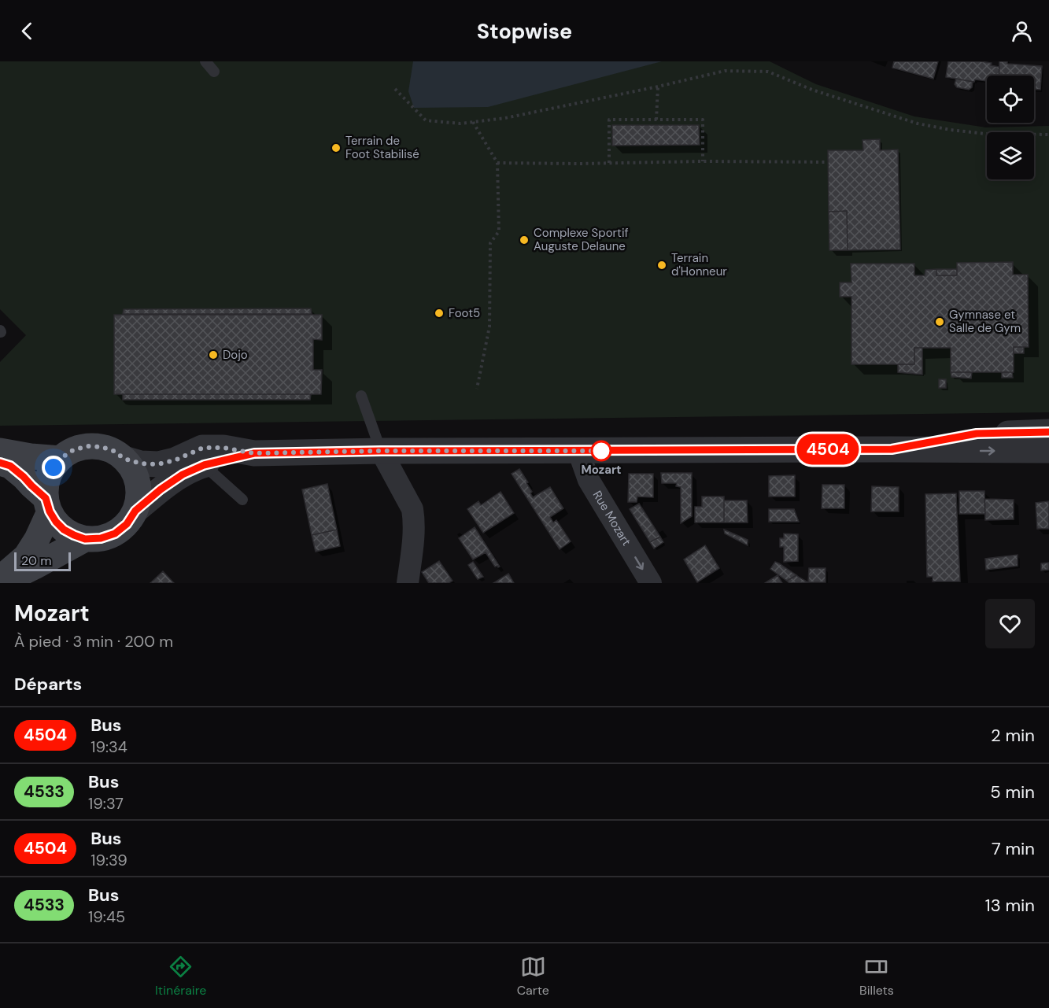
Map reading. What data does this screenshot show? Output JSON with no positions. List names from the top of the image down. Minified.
{"streets":{"street":["Rue Mozart"]},"places":["Terrain de Foot Stabilisé","Complexe Sportif Auguste Delaune","Terrain d'Honneur","Foot5","Gymnase et Salle de Gym","Dojo","Mozart"],"lines":["bus line 4504"],"scale_bar":"20 m","page":{"header":"Stopwise","on_map":"4504","scale":"20 m","heading":[["Mozart","À pied · 3 min · 200 m"],"Départs"],"list":[{"mark":"4504","name":"Bus","note":"19:34","value":"2 min"},{"mark":"4533","name":"Bus","note":"19:37","value":"5 min"},{"mark":"4504","name":"Bus","note":"19:39","value":"7 min"},{"mark":"4533","name":"Bus","note":"19:45","value":"13 min"}],"tabs":["Itinéraire","Carte","Billets"]}}
